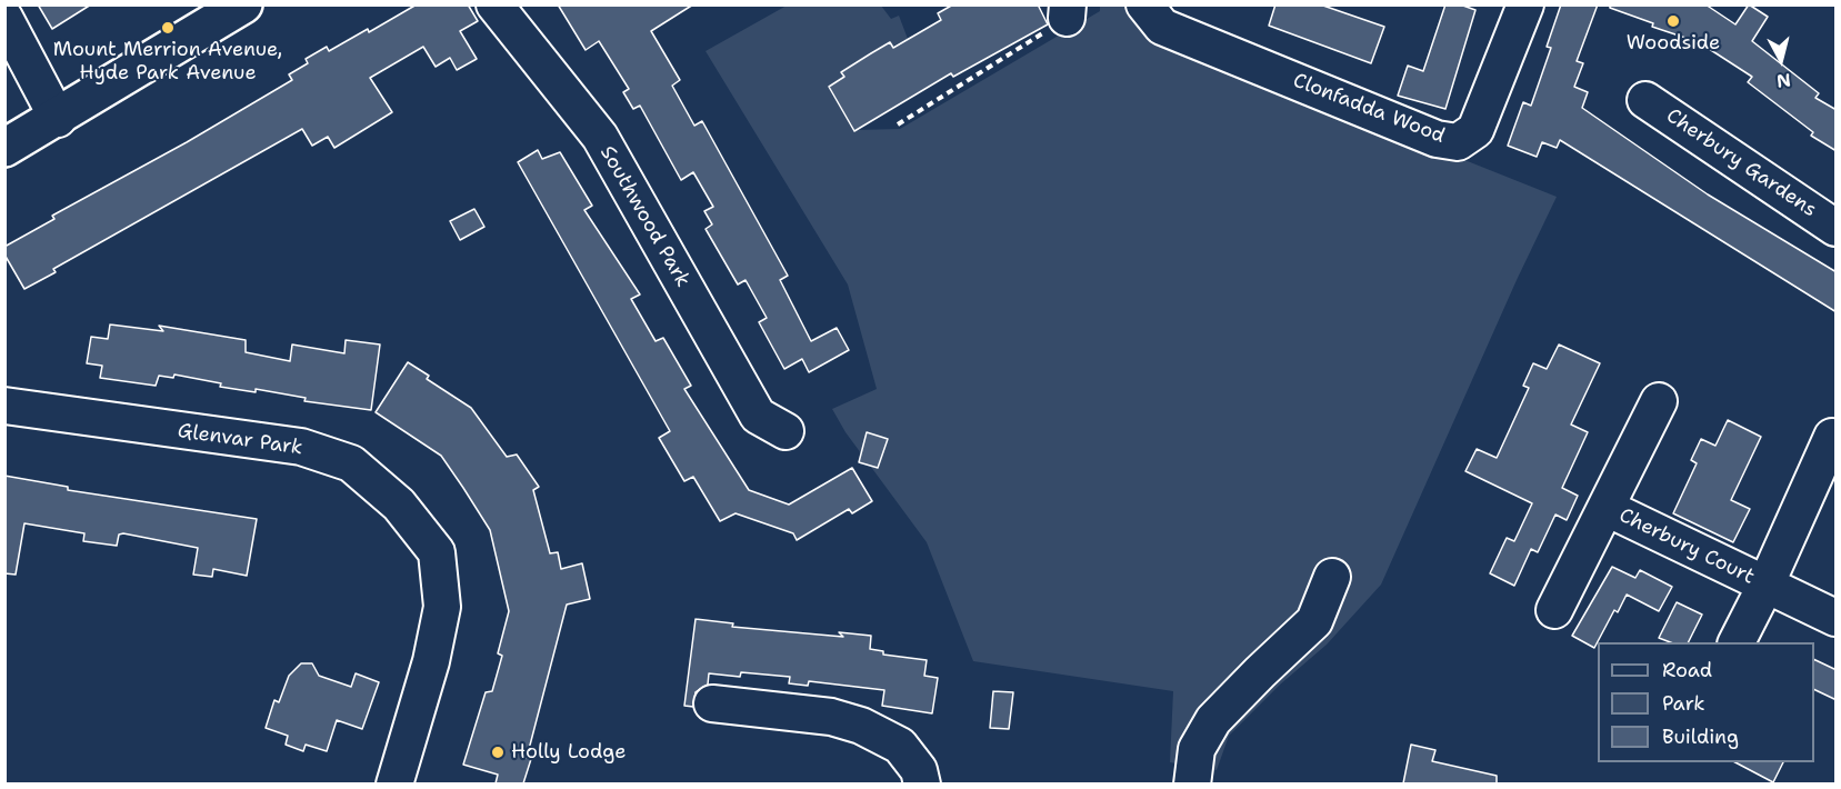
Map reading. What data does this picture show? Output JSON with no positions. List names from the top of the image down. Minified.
{"streets":{"street":["Clonfadda Wood","Cherbury Gardens","Southwood Park","Glenvar Park","Cherbury Court"]},"places":["Woodside","Mount Merrion Avenue, Hyde Park Avenue","Holly Lodge"],"legend":["Road","Park","Building"],"north":"bottom"}
